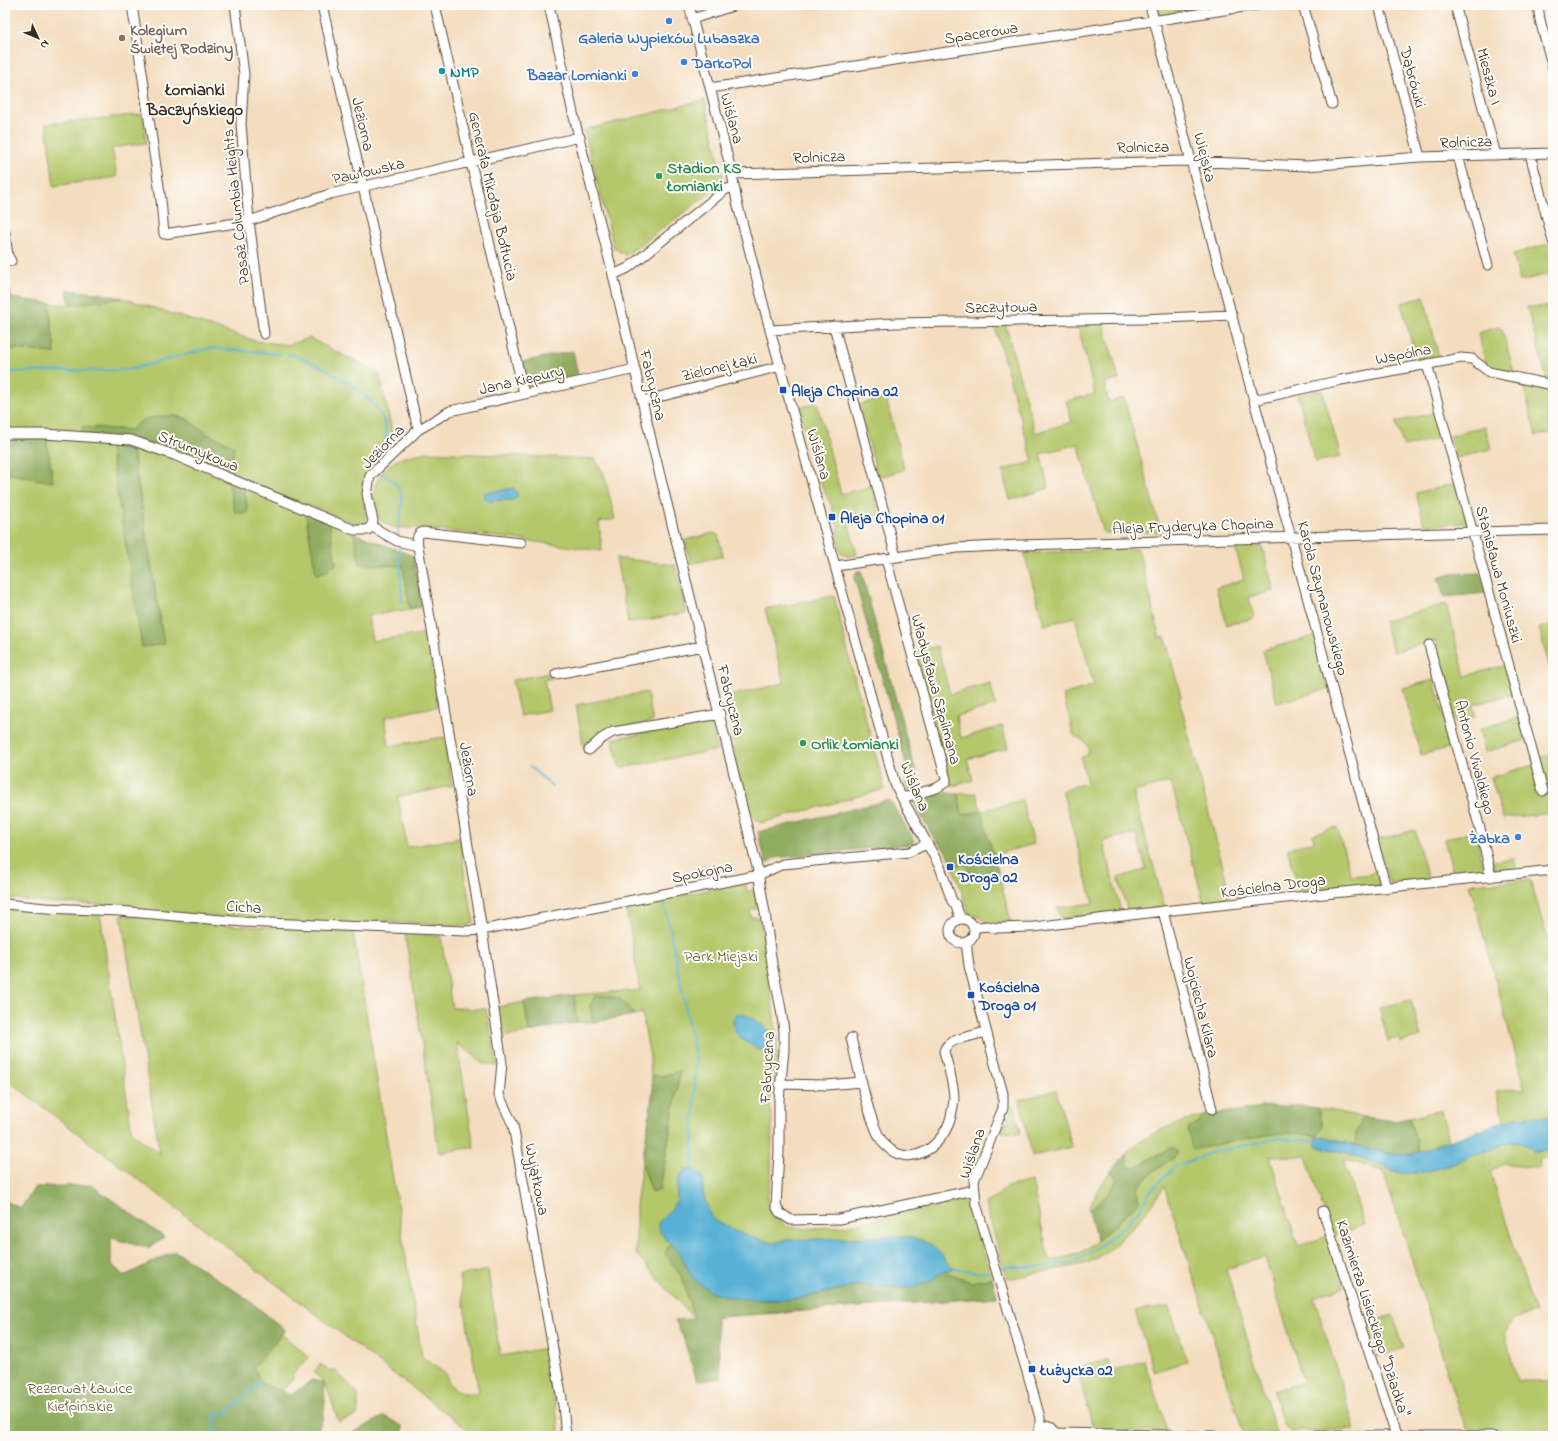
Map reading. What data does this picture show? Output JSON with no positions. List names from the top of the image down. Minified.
{"streets":{"street":["Spacerowa","Mieszka I","Dąbrówki","Wiślana","Jeziorna","Rolnicza","Wiejska","Pawłowska","Generała Mikołaja Bołtucia","Pasaż Columbia Heights","Szczytowa","Wspólna","Zielonej Łąki","Jana Kiepury","Fabryczna","Strumykowa","Aleja Fryderyka Chopina","Stanisława Moniuszki","Karola Szymanowskiego","Władysława Szpilmana","Antonio Vivaldiego","Spokojna","Kościelna Droga","Cicha","Wojciecha Kilara","Wyjątkowa","Kazimierza Lisieckiego \"Dziadka\""]},"crossings":[["Spacerowa","Wiślana"],["Spacerowa","Wiejska"],["Mieszka I","Rolnicza"],["Dąbrówki","Rolnicza"],["Wiślana","Rolnicza"],["Wiślana","Szczytowa"],["Wiślana","Zielonej Łąki"],["Wiślana","Fabryczna"],["Wiślana","Aleja Fryderyka Chopina"],["Wiślana","Władysława Szpilmana"],["Wiślana","Spokojna"],["Wiślana","Kościelna Droga"],["Jeziorna","Pawłowska"],["Jeziorna","Jana Kiepury"],["Jeziorna","Strumykowa"],["Jeziorna","Spokojna"],["Jeziorna","Cicha"],["Jeziorna","Wyjątkowa"],["Rolnicza","Wiejska"],["Wiejska","Szczytowa"],["Wiejska","Karola Szymanowskiego"],["Pawłowska","Generała Mikołaja Bołtucia"],["Pawłowska","Pasaż Columbia Heights"],["Pawłowska","Fabryczna"],["Generała Mikołaja Bołtucia","Jana Kiepury"],["Szczytowa","Karola Szymanowskiego"],["Wspólna","Stanisława Moniuszki"],["Wspólna","Karola Szymanowskiego"],["Zielonej Łąki","Fabryczna"],["Jana Kiepury","Fabryczna"],["Fabryczna","Spokojna"],["Aleja Fryderyka Chopina","Stanisława Moniuszki"],["Aleja Fryderyka Chopina","Karola Szymanowskiego"],["Aleja Fryderyka Chopina","Władysława Szpilmana"],["Karola Szymanowskiego","Kościelna Droga"],["Antonio Vivaldiego","Kościelna Droga"],["Spokojna","Cicha"],["Spokojna","Wyjątkowa"],["Kościelna Droga","Wojciecha Kilara"],["Cicha","Wyjątkowa"]],"districts":["Łomianki Baczyńskiego"],"parks":["Park Miejski","Rezerwat Ławice Kiełpińskie"],"places":{"other":["Galeria Wypieków Lubaszka","Kolegium Świętej Rodziny","DarkoPol","NMP","Bazar Lomianki","Stadion KS Łomianki","Orlik Łomianki","Żabka"],"transit":["Aleja Chopina 02","Aleja Chopina 01","Kościelna Droga 02","Kościelna Droga 01","Łużycka 02"]},"north":"bottom right"}
